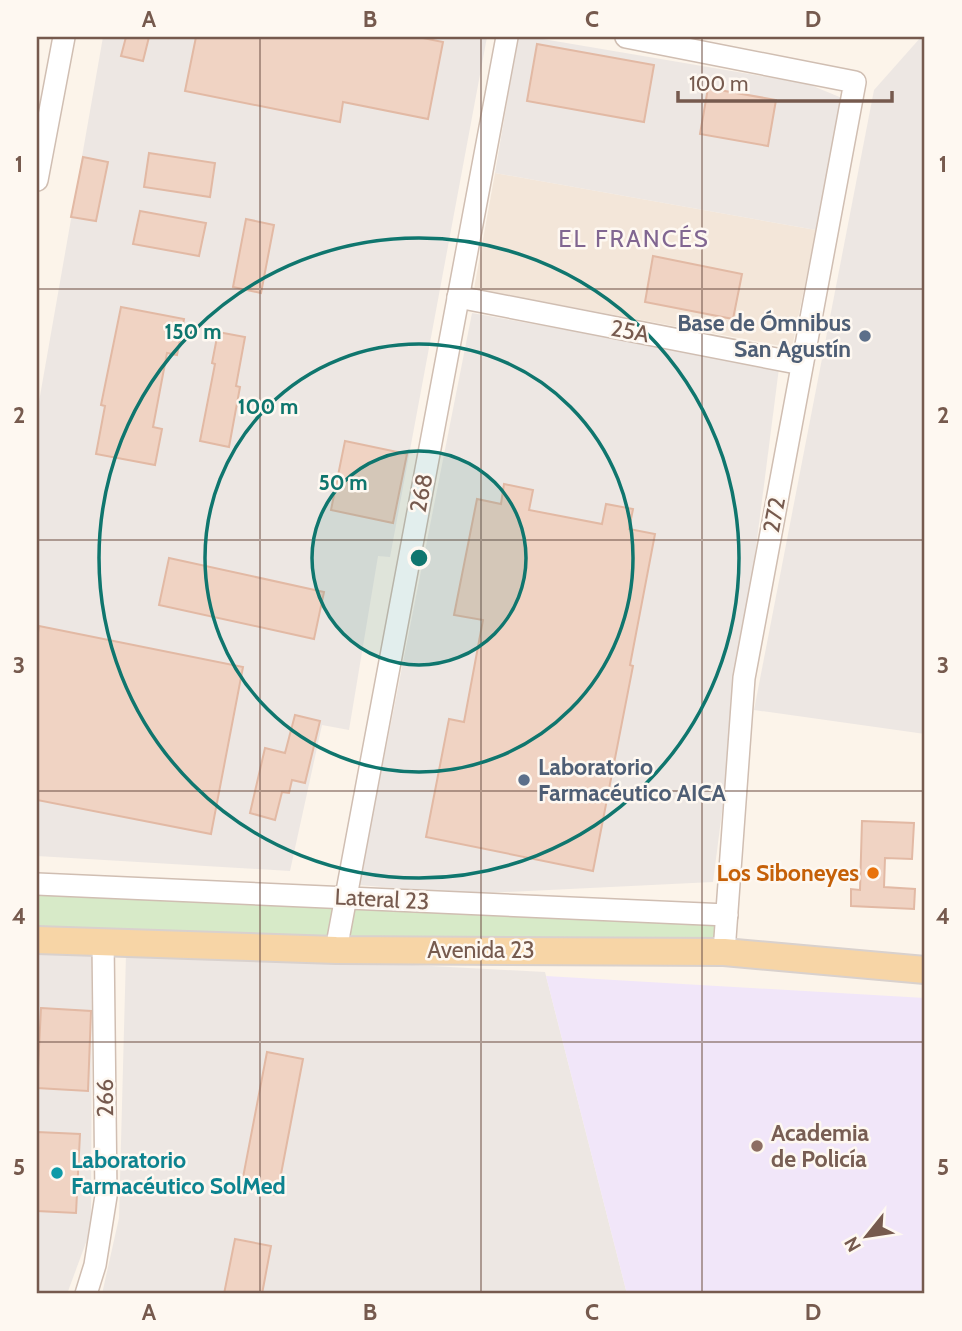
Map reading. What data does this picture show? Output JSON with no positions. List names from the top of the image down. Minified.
{"streets":{"main road":["Avenida 23"],"street":["25A","268","272","Lateral 23","266"]},"crossings":[["25A","268"],["25A","272"],["268","Lateral 23"],["268","Avenida 23"],["272","Lateral 23"],["272","Avenida 23"],["Avenida 23","266"]],"districts":["EL FRANCÉS"],"places":["Base de Ómnibus San Agustín","Laboratorio Farmacéutico AICA","Los Siboneyes","Academia de Policía","Laboratorio Farmacéutico SolMed"],"scale_bar":"100 m","north":"bottom left","grid":{"columns":["A","B","C","D"],"rows":["1","2","3","4","5"]},"rings":["150 m","100 m","50 m"]}
